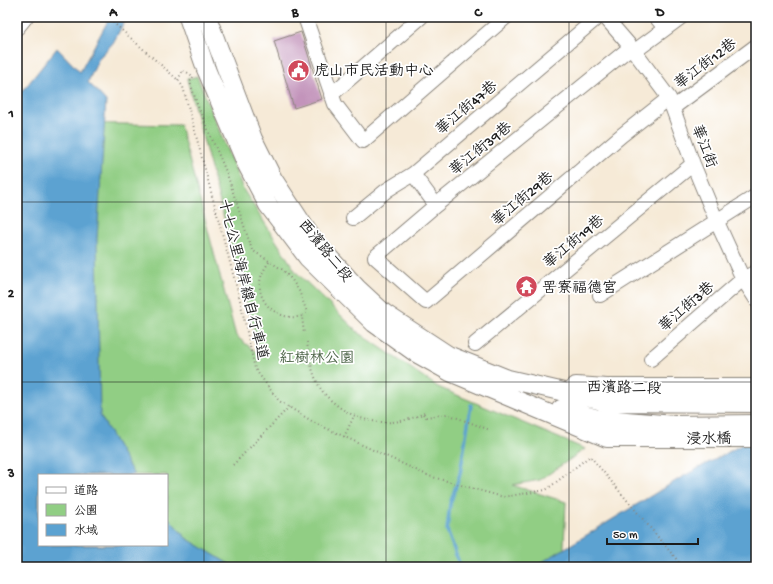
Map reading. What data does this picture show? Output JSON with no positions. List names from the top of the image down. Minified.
{"streets":{"highway":["浸水橋"],"main road":["西濱路二段"],"street":["華江街12巷","華江街47巷","華江街","華江街39巷","華江街29巷","華江街19巷","華江街3巷"],"path":["十七公里海岸線自行車道"]},"crossings":[["華江街12巷","華江街"],["華江街12巷","華江街29巷"],["華江街","華江街39巷"],["華江街","華江街29巷"],["華江街","華江街19巷"],["華江街","華江街3巷"],["華江街39巷","華江街29巷"],["西濱路二段","浸水橋"]],"parks":["紅樹林公園"],"places":{"public building":["虎山市民活動中心"],"temple":["罟寮福德宮"]},"legend":["道路","公園","水域"],"scale_bar":"50 m","grid":{"columns":["A","B","C","D"],"rows":["1","2","3"]}}
